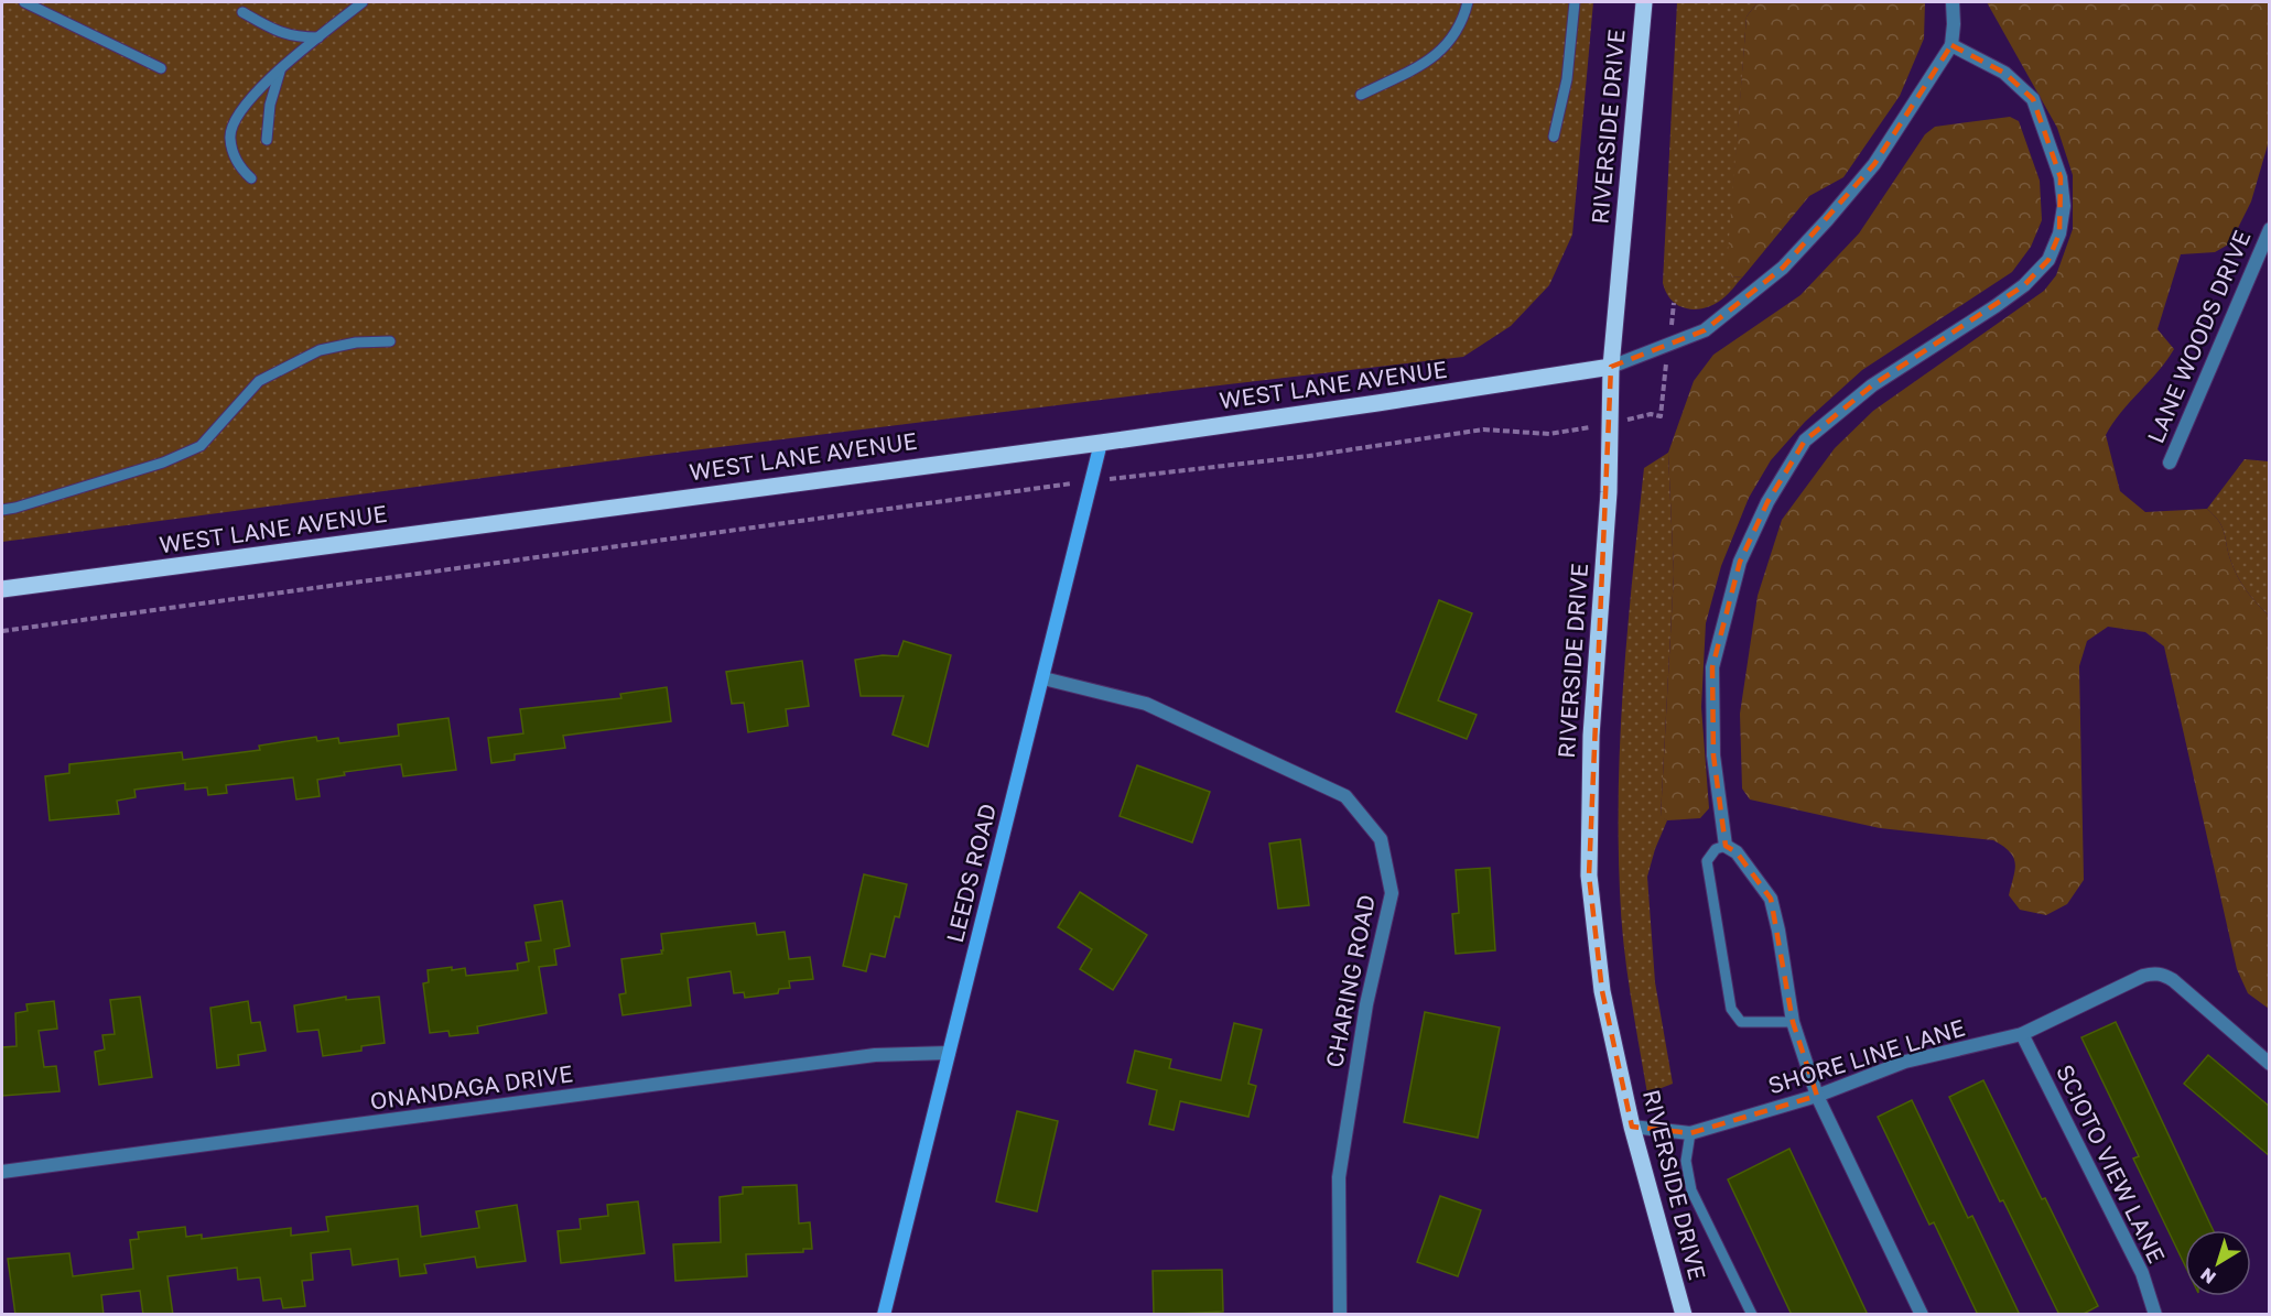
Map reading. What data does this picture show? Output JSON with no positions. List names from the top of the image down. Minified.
{"streets":{"main road":["RIVERSIDE DRIVE","WEST LANE AVENUE"],"street":["LANE WOODS DRIVE","LEEDS ROAD","CHARING ROAD","SHORE LINE LANE","ONANDAGA DRIVE","SCIOTO VIEW LANE"]},"crossings":[["RIVERSIDE DRIVE","WEST LANE AVENUE"],["RIVERSIDE DRIVE","SHORE LINE LANE"],["WEST LANE AVENUE","LEEDS ROAD"],["LEEDS ROAD","CHARING ROAD"],["LEEDS ROAD","ONANDAGA DRIVE"],["SHORE LINE LANE","SCIOTO VIEW LANE"]],"north":"bottom left"}
